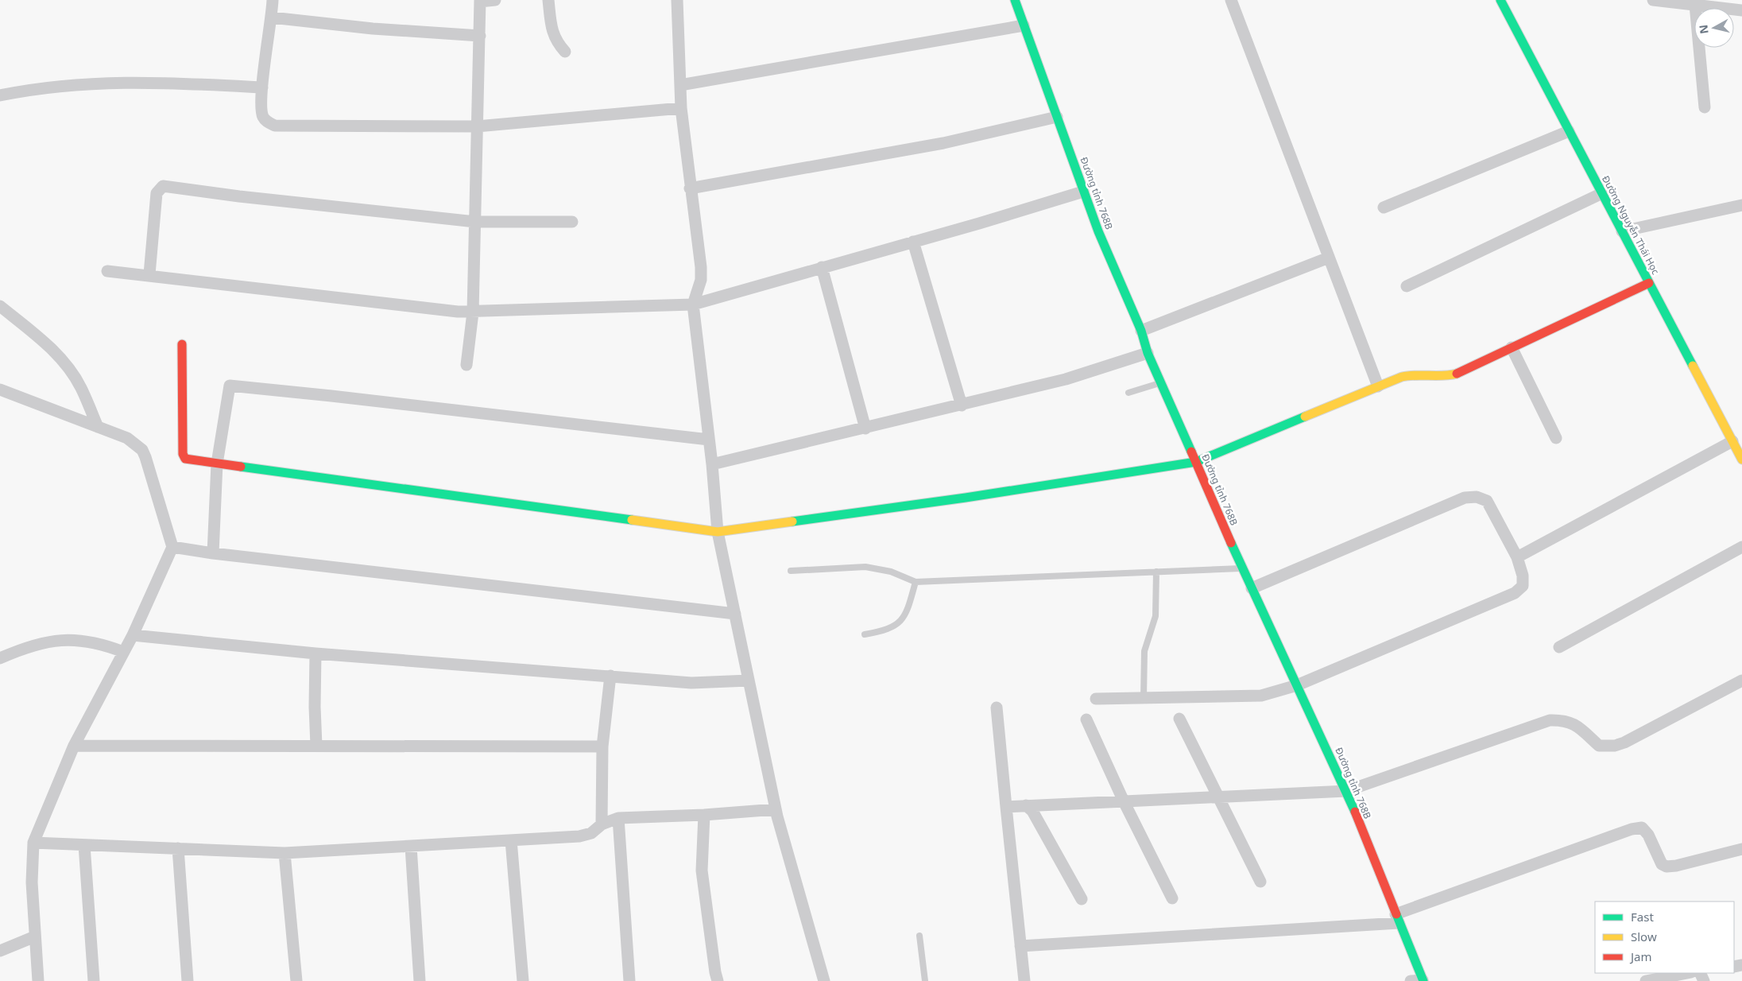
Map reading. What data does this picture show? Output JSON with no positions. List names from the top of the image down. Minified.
{"streets":{"street":["Đường tỉnh 768B","Đường Nguyễn Thái Học"]},"legend":["Fast","Slow","Jam"],"north":"left"}
